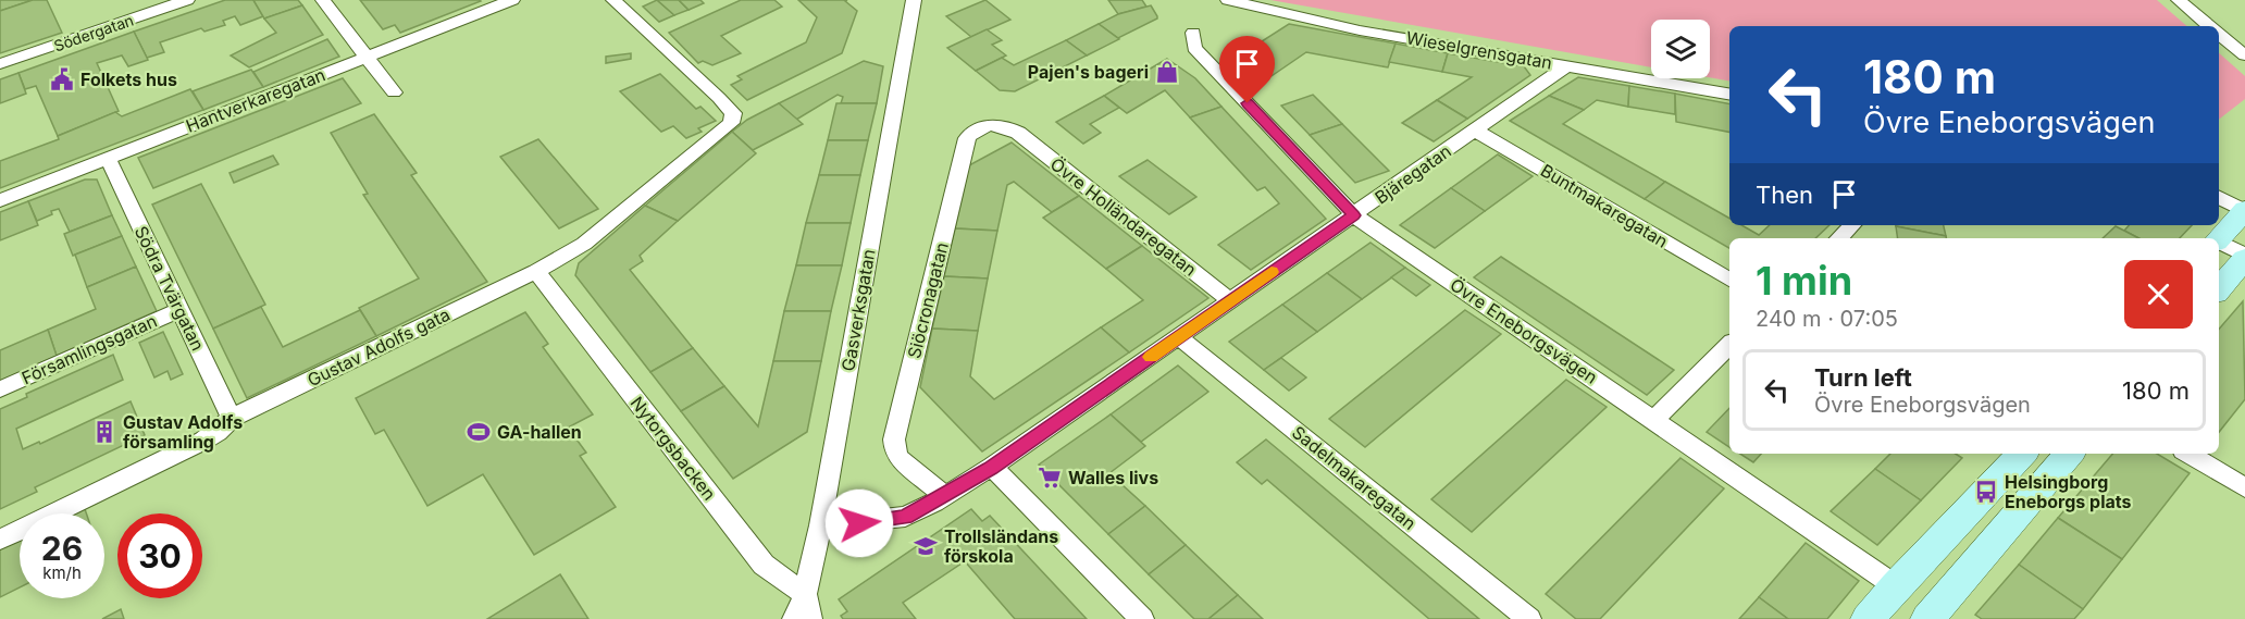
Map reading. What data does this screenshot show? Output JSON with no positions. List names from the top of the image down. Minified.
{"streets":{"street":["Södergatan","Wieselgrensgatan","Hantverkaregatan","Bjäregatan","Buntmakaregatan","Övre Holländaregatan","Södra Tvärgatan","Siöcronagatan","Gasverksgatan","Övre Eneborgsvägen","Gustav Adolfs gata","Församlingsgatan","Nytorgsbacken","Sadelmakaregatan"]},"crossings":[["Wieselgrensgatan","Bjäregatan"],["Hantverkaregatan","Södra Tvärgatan"],["Bjäregatan","Buntmakaregatan"],["Bjäregatan","Övre Holländaregatan"],["Bjäregatan","Siöcronagatan"],["Bjäregatan","Gasverksgatan"],["Bjäregatan","Övre Eneborgsvägen"],["Bjäregatan","Sadelmakaregatan"],["Övre Holländaregatan","Siöcronagatan"],["Södra Tvärgatan","Gustav Adolfs gata"],["Södra Tvärgatan","Församlingsgatan"],["Gasverksgatan","Nytorgsbacken"],["Gustav Adolfs gata","Nytorgsbacken"]],"places":{"shop":["Pajen's bageri"],"public building":["Folkets hus"],"building":["Gustav Adolfs församling"],"sports":["GA-hallen"],"supermarket":["Walles livs"],"bus stop":["Helsingborg Eneborgs plats"],"school or university":["Trollsländans förskola"]},"page":{"turn":["180 m","Övre Eneborgsvägen"],"then":"Then","heading":["1 min","240 m · 07:05"],"list":[{"name":"Turn left","note":"Övre Eneborgsvägen","value":"180 m"}],"speed":"26 km/h","limit":"30"}}
